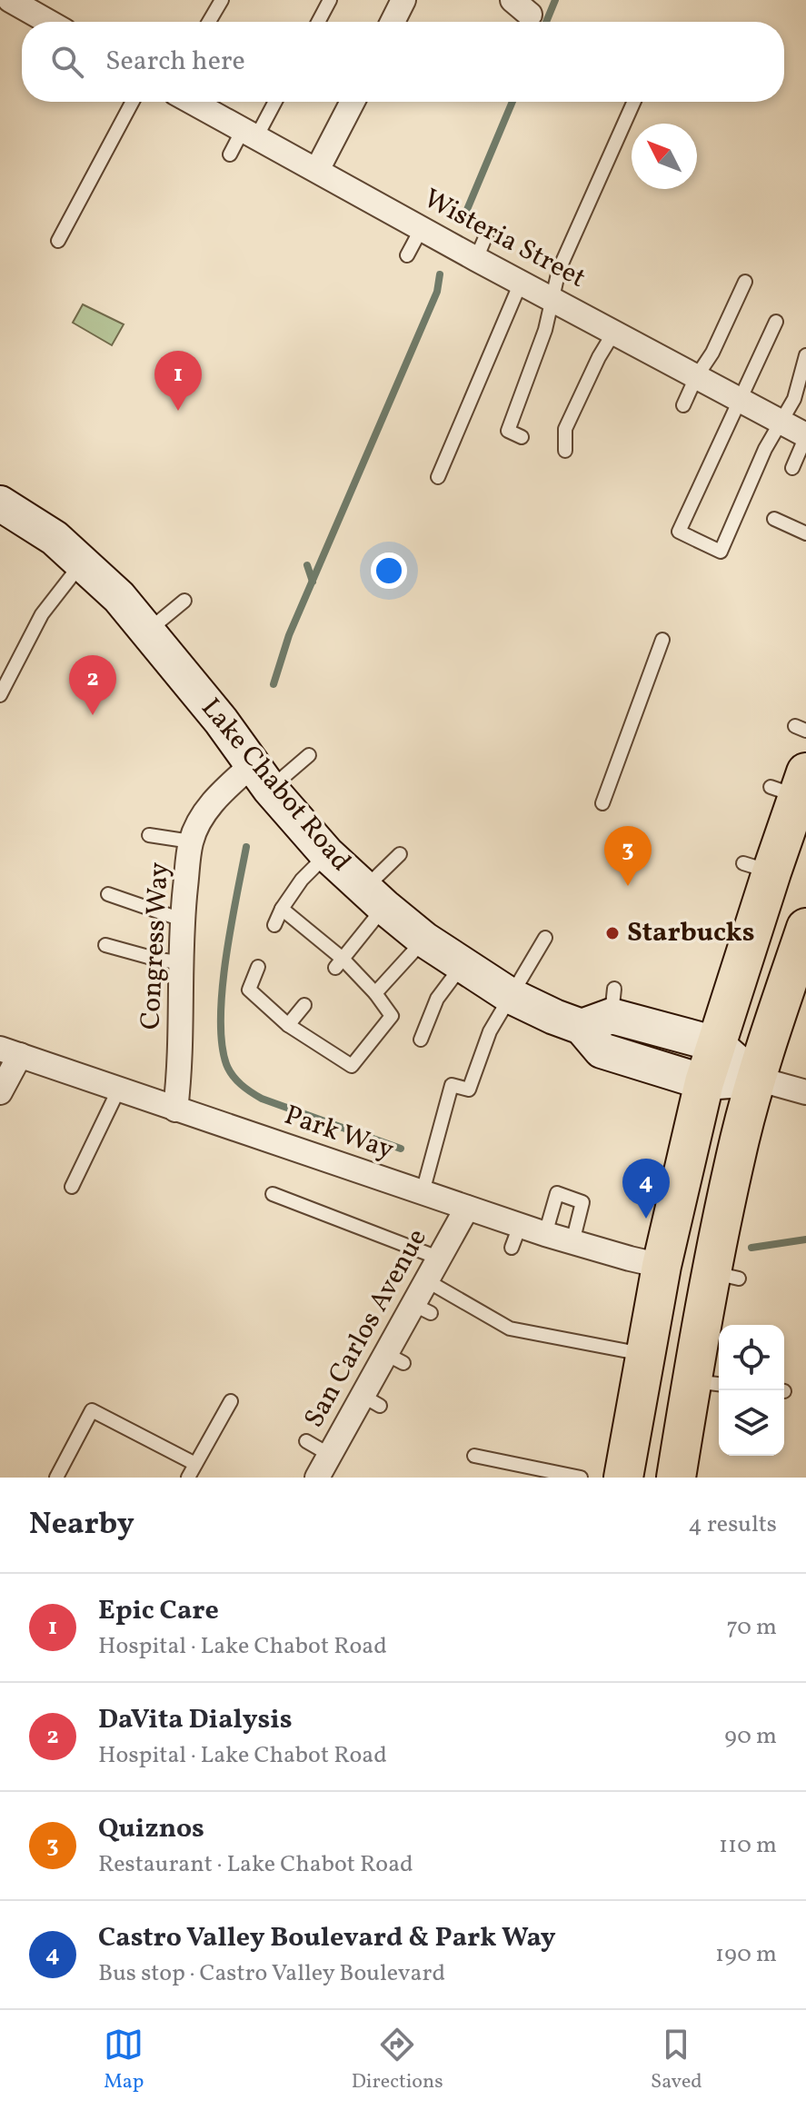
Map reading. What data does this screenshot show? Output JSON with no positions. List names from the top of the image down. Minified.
{"streets":{"main road":["Lake Chabot Road"],"street":["Wisteria Street","Congress Way","Park Way","San Carlos Avenue"]},"crossings":[["Lake Chabot Road","Congress Way"],["Congress Way","Park Way"],["Park Way","San Carlos Avenue"]],"places":["Starbucks"],"north":"top left","page":{"search":"Search here","pins":["1","2","3","4"],"heading":["Nearby","4 results"],"list":[{"mark":"1","name":"Epic Care","note":"Hospital · Lake Chabot Road","value":"70 m"},{"mark":"2","name":"DaVita Dialysis","note":"Hospital · Lake Chabot Road","value":"90 m"},{"mark":"3","name":"Quiznos","note":"Restaurant · Lake Chabot Road","value":"110 m"},{"mark":"4","name":"Castro Valley Boulevard & Park Way","note":"Bus stop · Castro Valley Boulevard","value":"190 m"}],"nav":["Map","Directions","Saved"]}}
